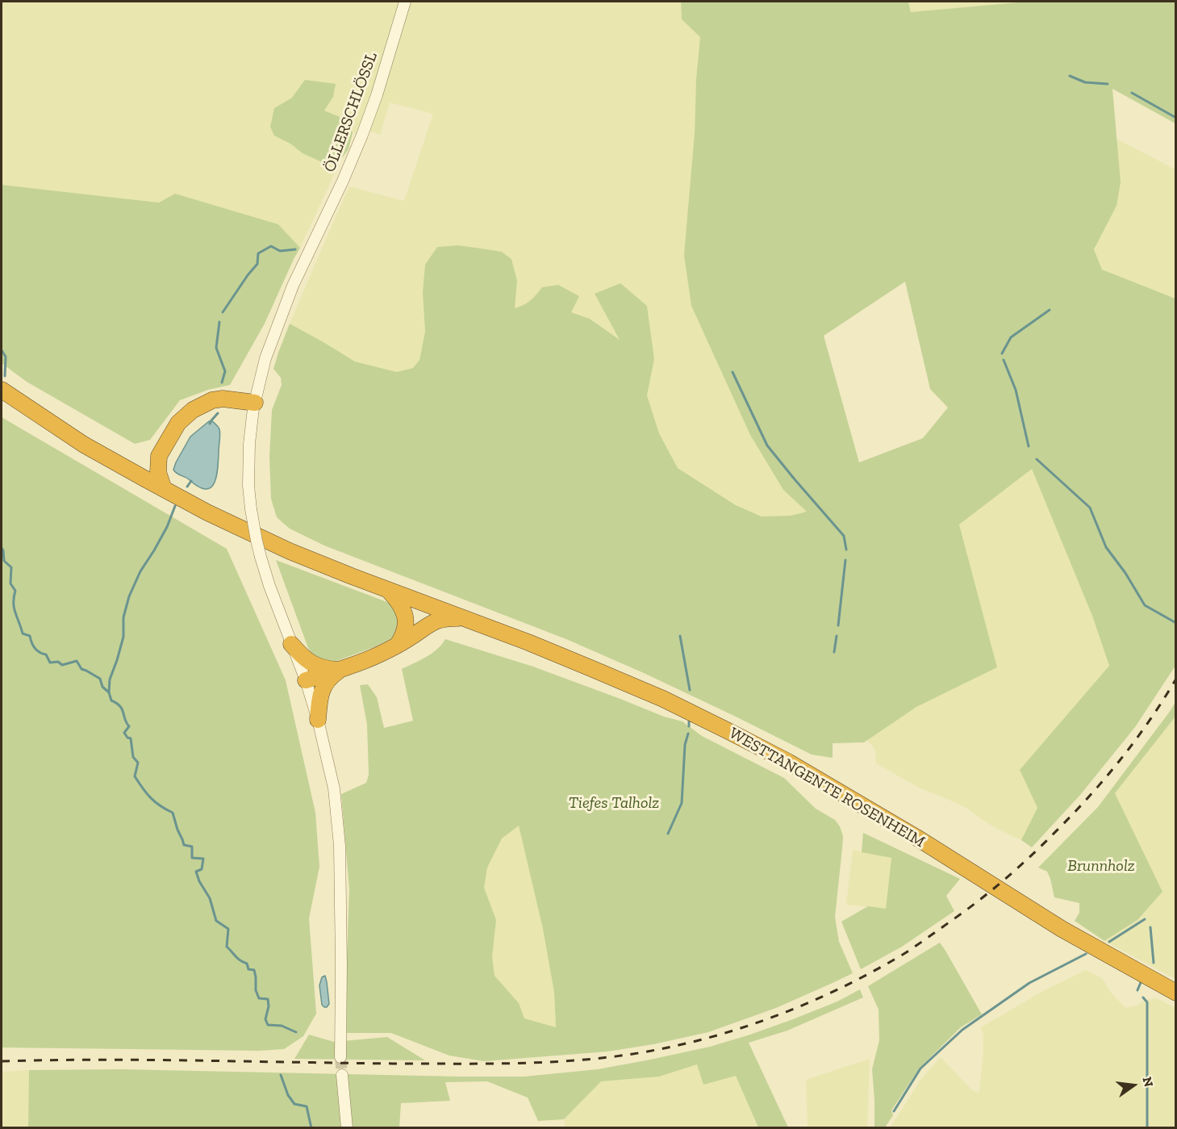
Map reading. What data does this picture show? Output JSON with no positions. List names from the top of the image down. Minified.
{"streets":{"highway":["WESTTANGENTE ROSENHEIM"],"street":["ÖLLERSCHLÖSSL"]},"parks":["Tiefes Talholz","Brunnholz"],"north":"right"}
